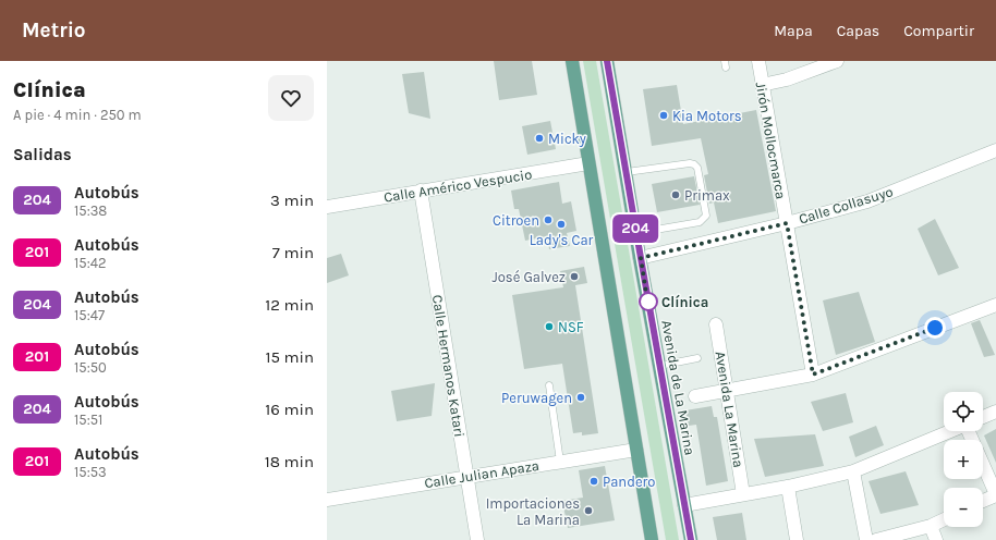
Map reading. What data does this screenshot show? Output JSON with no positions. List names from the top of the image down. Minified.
{"streets":{"main road":["Avenida de La Marina"],"street":["Jirón Mollocmarca","Calle Américo Vespucio","Calle Collasuyo","Calle Hermanos Katari","Avenida La Marina","Calle Julian Apaza"]},"crossings":[["Jirón Mollocmarca","Calle Collasuyo"],["Calle Américo Vespucio","Calle Hermanos Katari"],["Calle Collasuyo","Avenida de La Marina"],["Calle Hermanos Katari","Calle Julian Apaza"]],"places":["Kia Motors","Micky","Primax","Citroen","Lady's Car","José Galvez","Clínica","NSF","Peruwagen","Pandero","Importaciones La Marina"],"lines":["bus line 204"],"page":{"header":"Metrio","nav":["Mapa","Capas","Compartir"],"heading":[["Clínica","A pie · 4 min · 250 m"],"Salidas"],"on_map":"204","list":[{"mark":"204","name":"Autobús","note":"15:38","value":"3 min"},{"mark":"201","name":"Autobús","note":"15:42","value":"7 min"},{"mark":"204","name":"Autobús","note":"15:47","value":"12 min"},{"mark":"201","name":"Autobús","note":"15:50","value":"15 min"},{"mark":"204","name":"Autobús","note":"15:51","value":"16 min"},{"mark":"201","name":"Autobús","note":"15:53","value":"18 min"}],"map_buttons":["+","−"]}}
